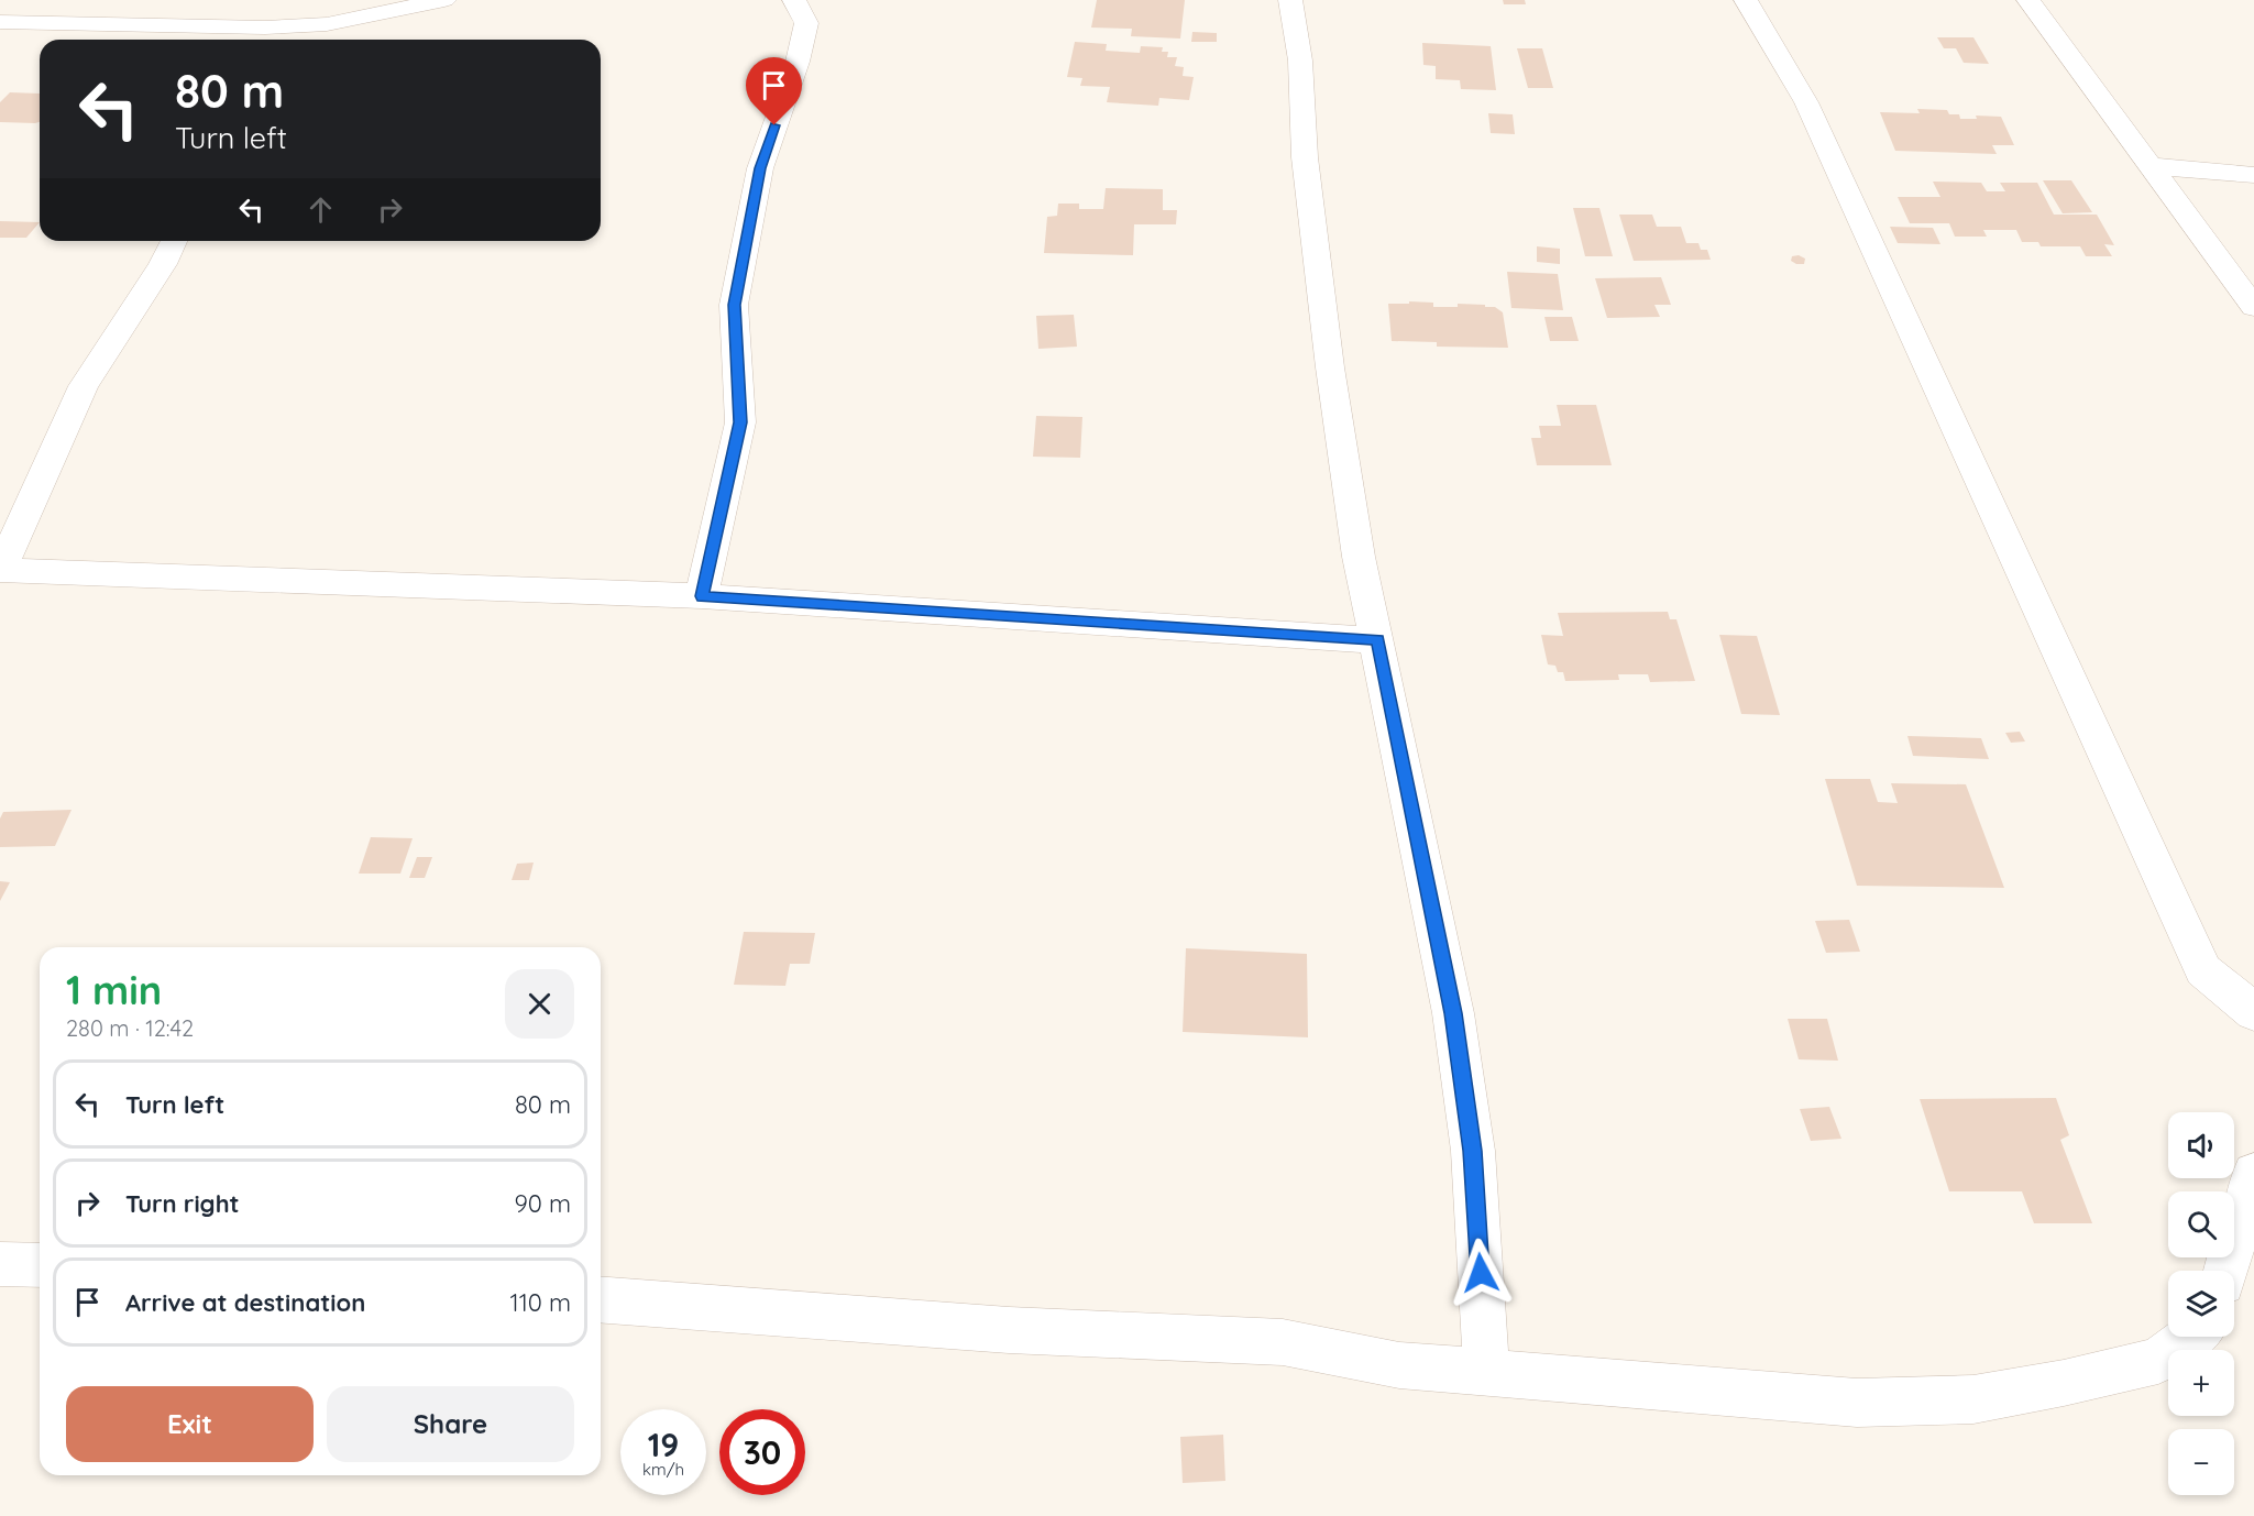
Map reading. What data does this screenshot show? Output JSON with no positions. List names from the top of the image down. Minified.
{"page":{"turn":["80 m","Turn left"],"heading":["1 min","280 m · 12:42"],"list":[{"name":"Turn left","value":"80 m"},{"name":"Turn right","value":"90 m"},{"name":"Arrive at destination","value":"110 m"}],"map_buttons":["+","−"],"buttons":["Exit","Share"],"speed":"19 km/h","limit":"30"}}
